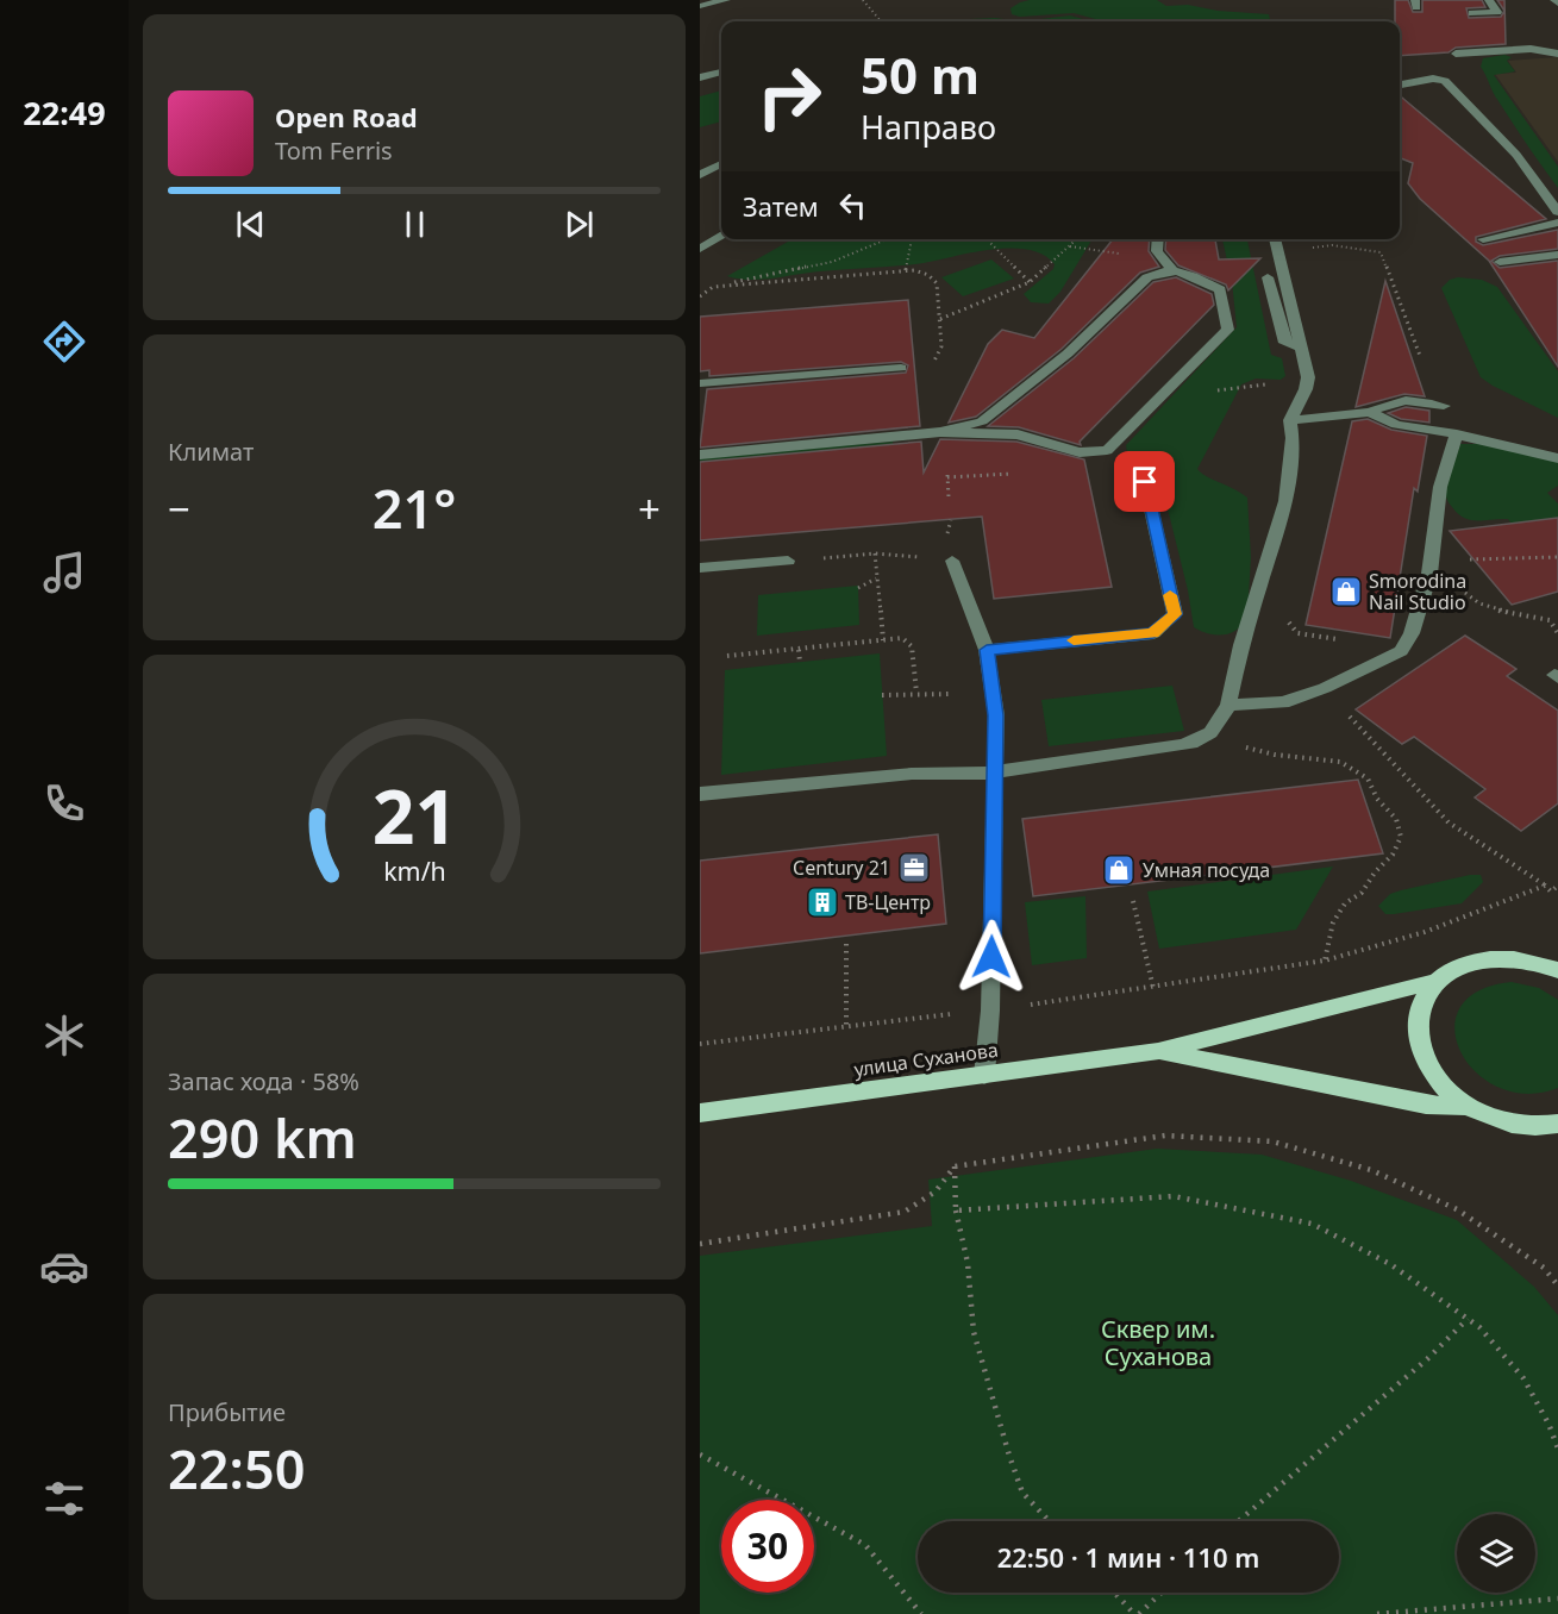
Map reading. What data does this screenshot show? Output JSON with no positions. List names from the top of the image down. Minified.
{"streets":{"main road":["улица Суханова"]},"parks":["Сквер им. Суханова"],"places":{"shop":["Smorodina Nail Studio","Умная посуда"],"office":["Century 21"],"building":["ТВ-Центр"]},"page":{"tabs":"22:49","turn":["50 m","Направо"],"song":["Open Road","Tom Ferris"],"then":"Затем","tile":["Климат",["Запас хода · 58%","290 km"],["Прибытие","22:50"]],"heat":["−","21°","+"],"limit":"30","trip":"22:50 · 1 мин · 110 m","gauge":["21","km/h"]}}
